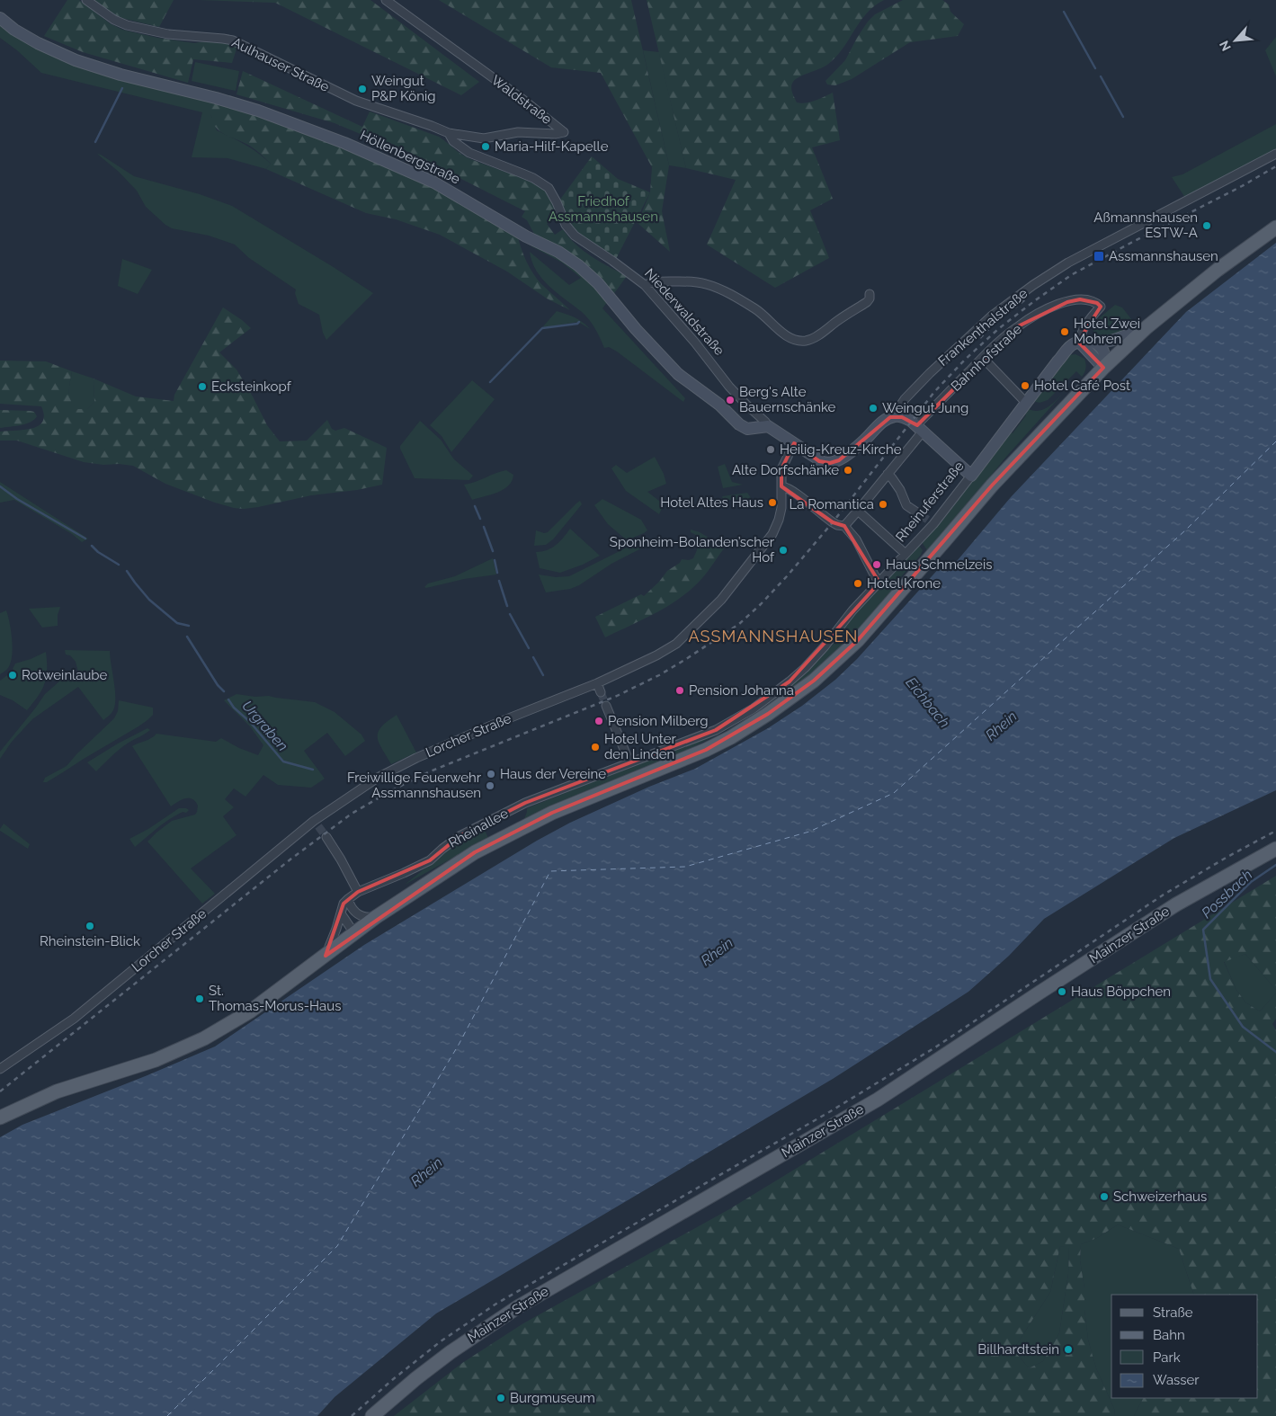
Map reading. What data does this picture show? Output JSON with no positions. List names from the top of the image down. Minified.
{"streets":{"main road":["Höllenbergstraße","Rheinuferstraße","Mainzer Straße"],"street":["Aulhauser Straße","Waldstraße","Niederwaldstraße","Frankenthalstraße","Bahnhofstraße","Lorcher Straße","Rheinallee"]},"crossings":[["Aulhauser Straße","Waldstraße"],["Aulhauser Straße","Niederwaldstraße"],["Waldstraße","Niederwaldstraße"],["Höllenbergstraße","Niederwaldstraße"],["Bahnhofstraße","Rheinuferstraße"],["Rheinuferstraße","Rheinallee"]],"districts":["ASSMANNSHAUSEN"],"water":["Eichbach","Urgraben","Rhein","Possbach"],"parks":["Friedhof Assmannshausen"],"places":{"other":["Weingut P&P König","Maria-Hilf-Kapelle","Aßmannshausen ESTW-A","Hotel Zwei Mohren","Hotel Café Post","Ecksteinkopf","Berg's Alte Bauernschänke","Weingut Jung","Heilig-Kreuz-Kirche","Alte Dorfschänke","Hotel Altes Haus","La Romantica","Sponheim-Bolanden’scher Hof","Haus Schmelzeis","Hotel Krone","Rotweinlaube","Pension Johanna","Pension Milberg","Hotel Unter den Linden","Haus der Vereine","Freiwillige Feuerwehr Assmannshausen","Rheinstein-Blick","Haus Böppchen","St. Thomas-Morus-Haus","Schweizerhaus","Billhardtstein","Burgmuseum"],"transit":["Assmannshausen"]},"legend":["Straße","Bahn","Park","Wasser"],"north":"bottom left"}
